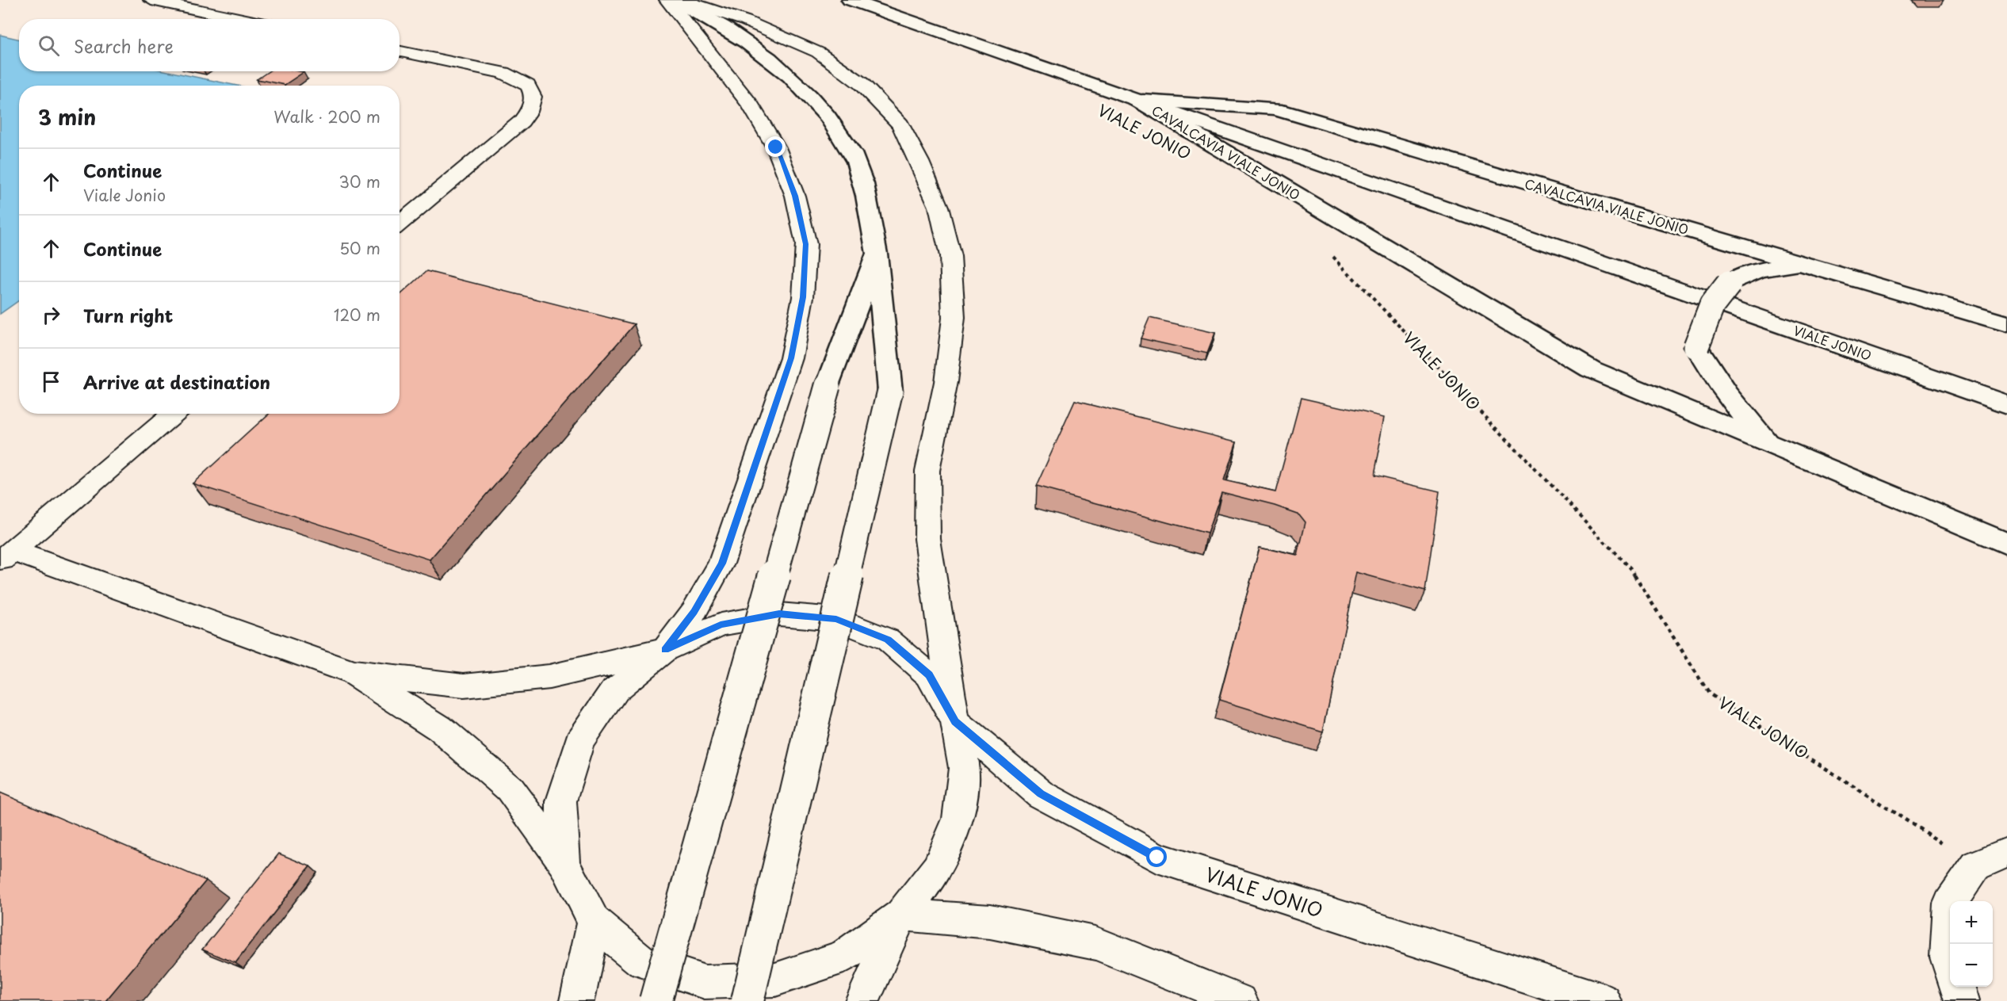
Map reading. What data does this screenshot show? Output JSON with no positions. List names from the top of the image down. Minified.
{"streets":{"street":["VIALE JONIO","CAVALCAVIA VIALE JONIO"]},"crossings":[["VIALE JONIO","CAVALCAVIA VIALE JONIO"]],"page":{"search":"Search here","heading":["3 min","Walk · 200 m"],"list":[["Continue","Viale Jonio","30 m"],["Continue","50 m"],["Turn right","120 m"],"Arrive at destination"],"map_buttons":["+","−"]}}
